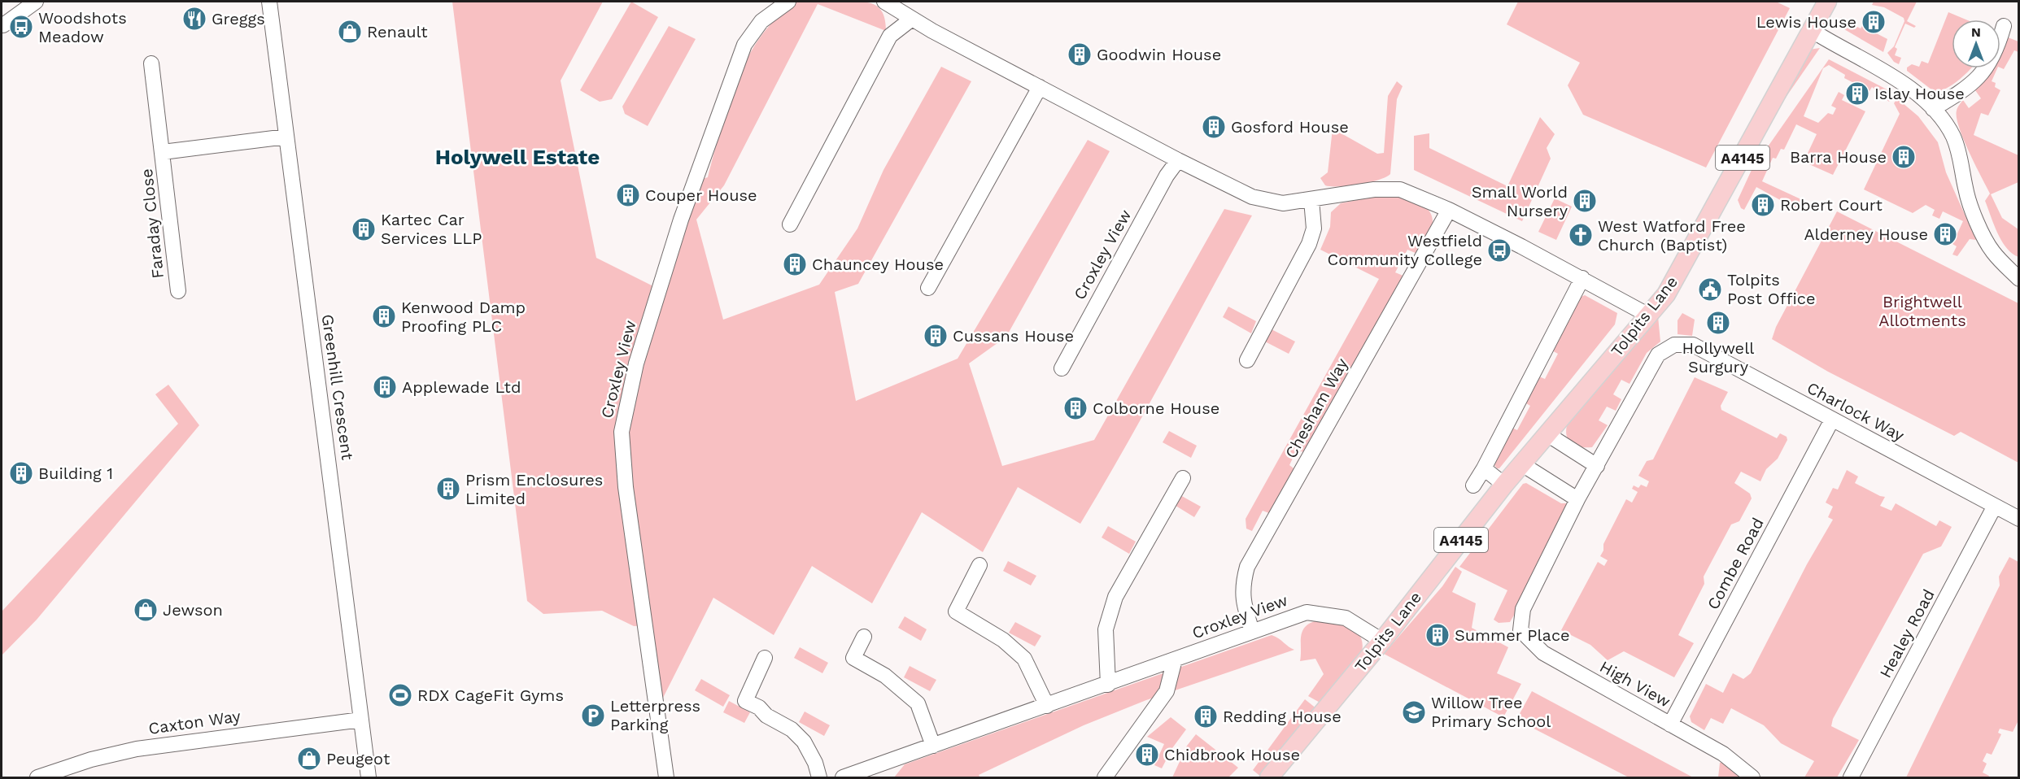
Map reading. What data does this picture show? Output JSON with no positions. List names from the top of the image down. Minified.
{"streets":{"main road":["A4145","Tolpits Lane"],"street":["Faraday Close","Croxley View","Greenhill Crescent","Chesham Way","Charlock Way","Combe Road","Healey Road","High View","Caxton Way"]},"crossings":[["Faraday Close","Greenhill Crescent"],["Croxley View","Tolpits Lane"],["Croxley View","Chesham Way"],["Greenhill Crescent","Caxton Way"],["Charlock Way","Combe Road"],["Charlock Way","Healey Road"],["Combe Road","High View"]],"districts":["Holywell Estate"],"parks":["Brightwell Allotments"],"places":{"restaurant":["Greggs"],"building":["Lewis House","Goodwin House","Islay House","Gosford House","Barra House","Couper House","Small World Nursery","Robert Court","Kartec Car Services LLP","Alderney House","Chauncey House","Kenwood Damp Proofing PLC","Hollywell Surgury","Cussans House","Applewade Ltd","Colborne House","Building 1","Prism Enclosures Limited","Summer Place","Redding House","Chidbrook House"],"bus stop":["Woodshots Meadow","Westfield Community College"],"shop":["Renault","Jewson","Peugeot"],"church":["West Watford Free Church (Baptist)"],"public building":["Tolpits Post Office"],"sports":["RDX CageFit Gyms"],"school or university":["Willow Tree Primary School"],"parking":["Letterpress Parking"]},"north":"top"}
